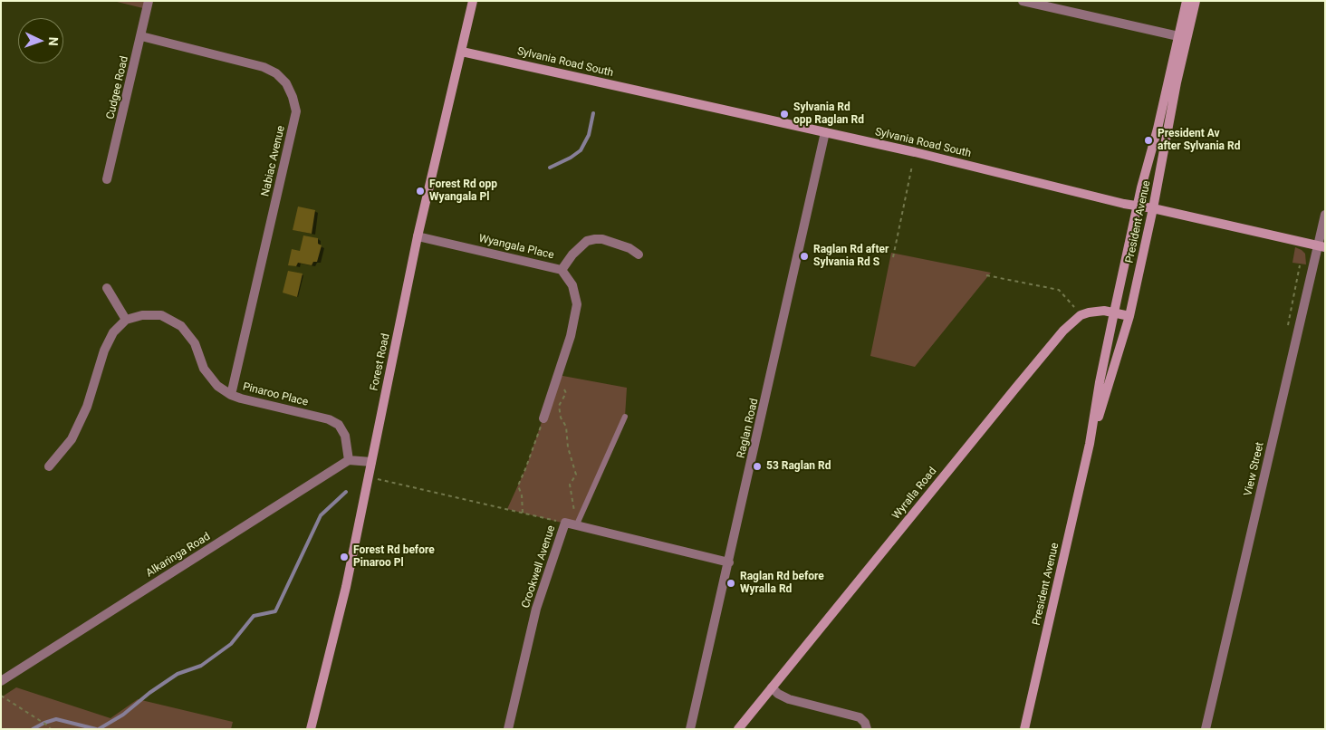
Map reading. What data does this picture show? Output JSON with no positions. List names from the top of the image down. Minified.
{"streets":{"street":["Sylvania Road South","Cudgee Road","Nabiac Avenue","President Avenue","Wyangala Place","Forest Road","Pinaroo Place","Raglan Road","View Street","Wyralla Road","Alkaringa Road","Crookwell Avenue"]},"crossings":[["Sylvania Road South","President Avenue"],["Sylvania Road South","Forest Road"],["Sylvania Road South","Raglan Road"],["Sylvania Road South","View Street"],["Cudgee Road","Nabiac Avenue"],["Nabiac Avenue","Pinaroo Place"],["Wyangala Place","Forest Road"],["Pinaroo Place","Alkaringa Road"],["Raglan Road","Crookwell Avenue"]],"places":["Sylvania Rd opp Raglan Rd","President Av after Sylvania Rd","Forest Rd opp Wyangala Pl","Raglan Rd after Sylvania Rd S","53 Raglan Rd","Forest Rd before Pinaroo Pl","Raglan Rd before Wyralla Rd"],"north":"right"}
